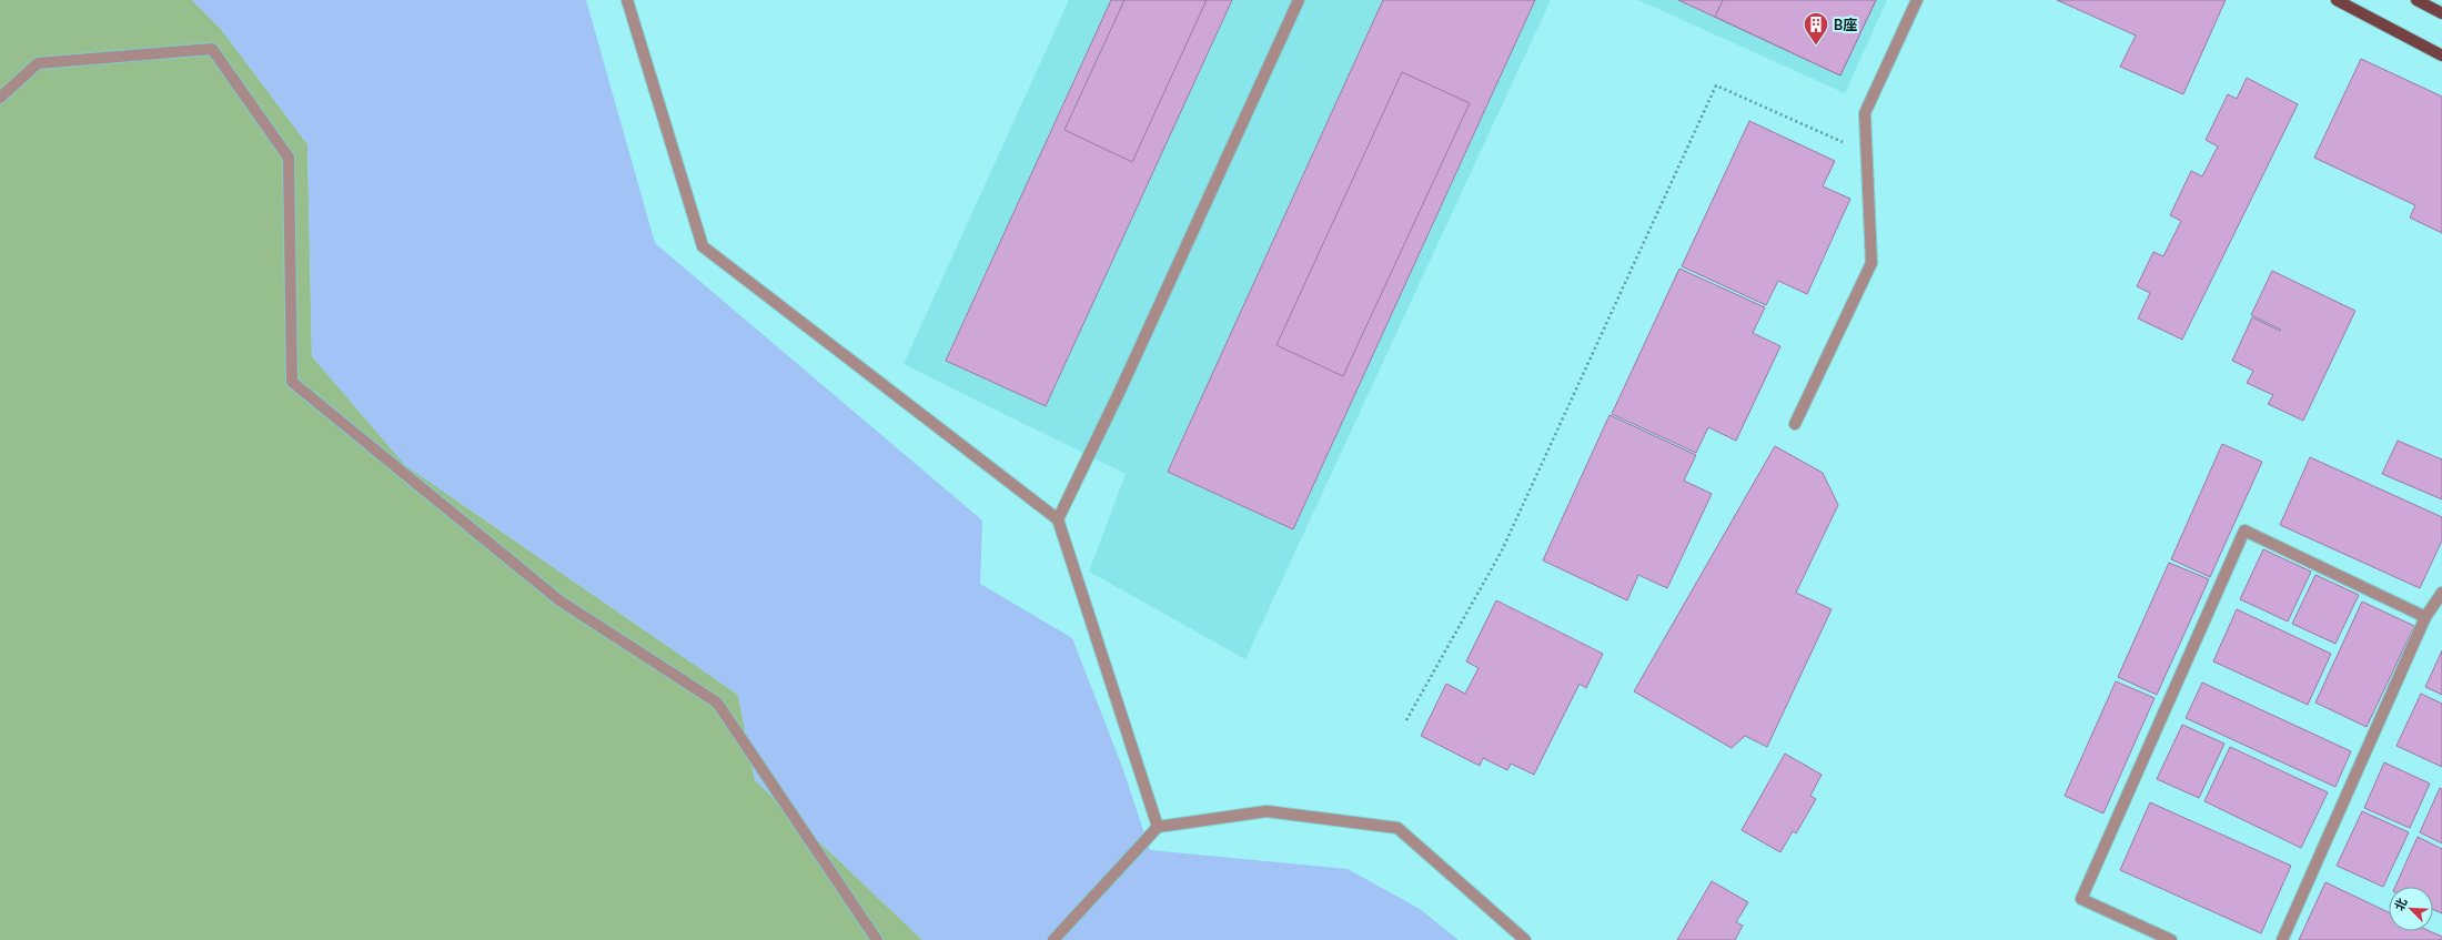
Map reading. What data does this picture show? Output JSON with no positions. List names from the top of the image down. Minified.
{"places":{"building":["B座"]},"north":"top left"}
